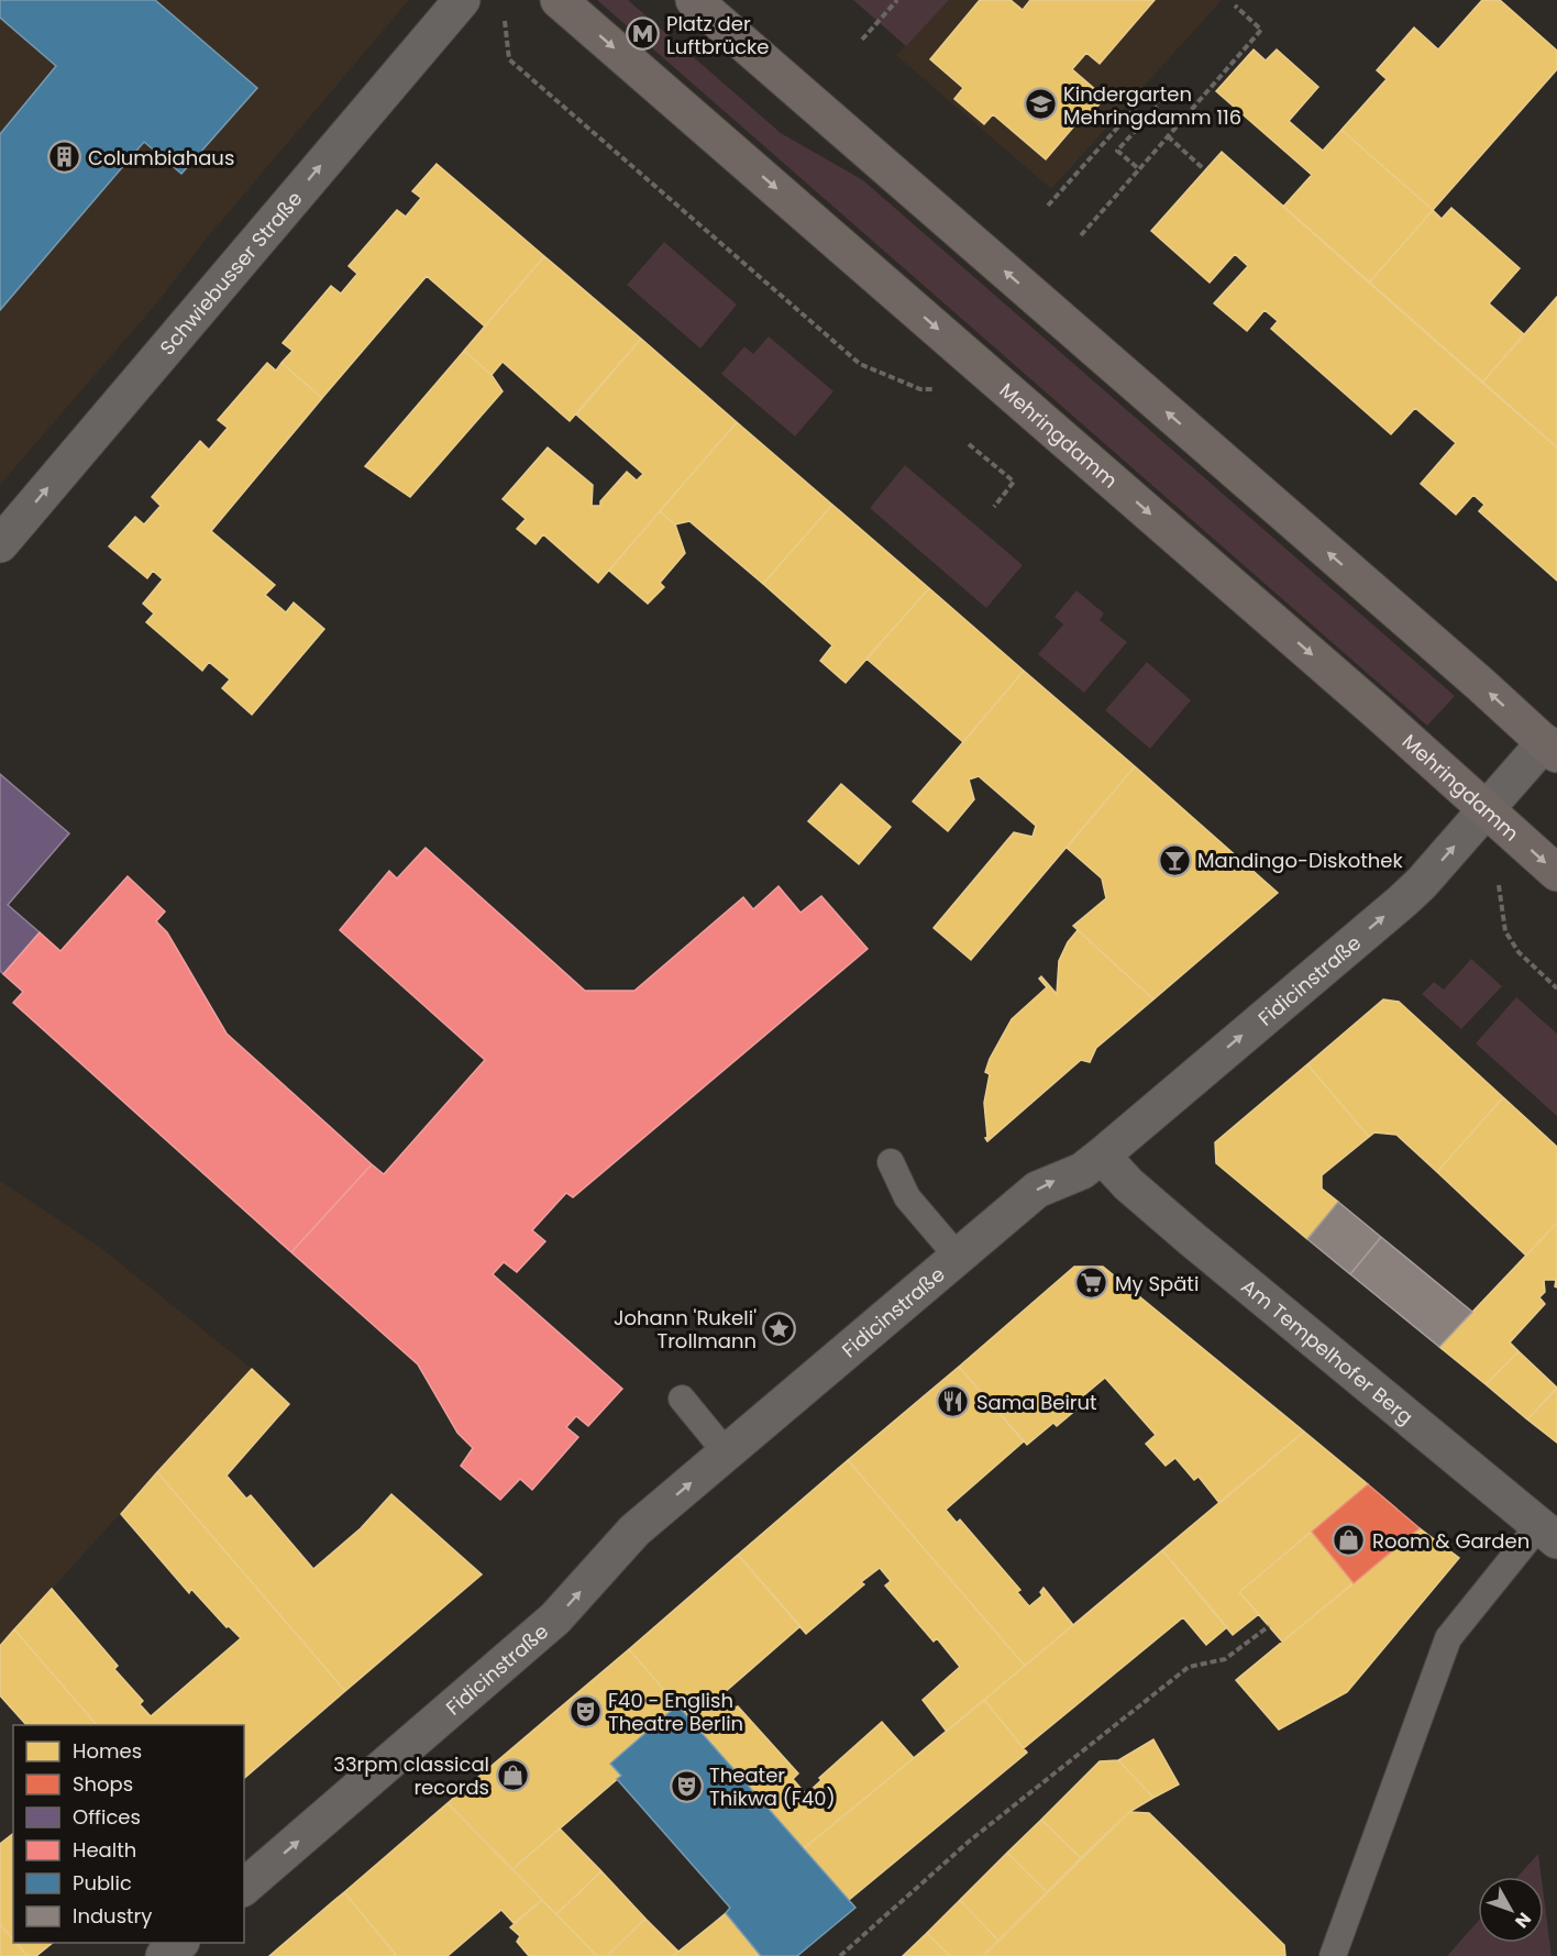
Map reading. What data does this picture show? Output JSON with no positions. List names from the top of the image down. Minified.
{"streets":{"main road":["Mehringdamm"],"street":["Schwiebusser Straße","Fidicinstraße","Am Tempelhofer Berg"]},"crossings":[["Mehringdamm","Fidicinstraße"],["Fidicinstraße","Am Tempelhofer Berg"]],"one_way":["Schwiebusser Straße","Fidicinstraße"],"places":{"metro station":["Platz der Luftbrücke"],"school or university":["Kindergarten Mehringdamm 116"],"building":["Columbiahaus"],"bar":["Mandingo-Diskothek"],"supermarket":["My Späti"],"place":["Johann 'Rukeli' Trollmann"],"restaurant":["Sama Beirut"],"shop":["Room & Garden","33rpm classical records"],"theatre":["F40 - English Theatre Berlin","Theater Thikwa (F40)"]},"legend":["Homes","Shops","Offices","Health","Public","Industry"],"north":"bottom right"}
